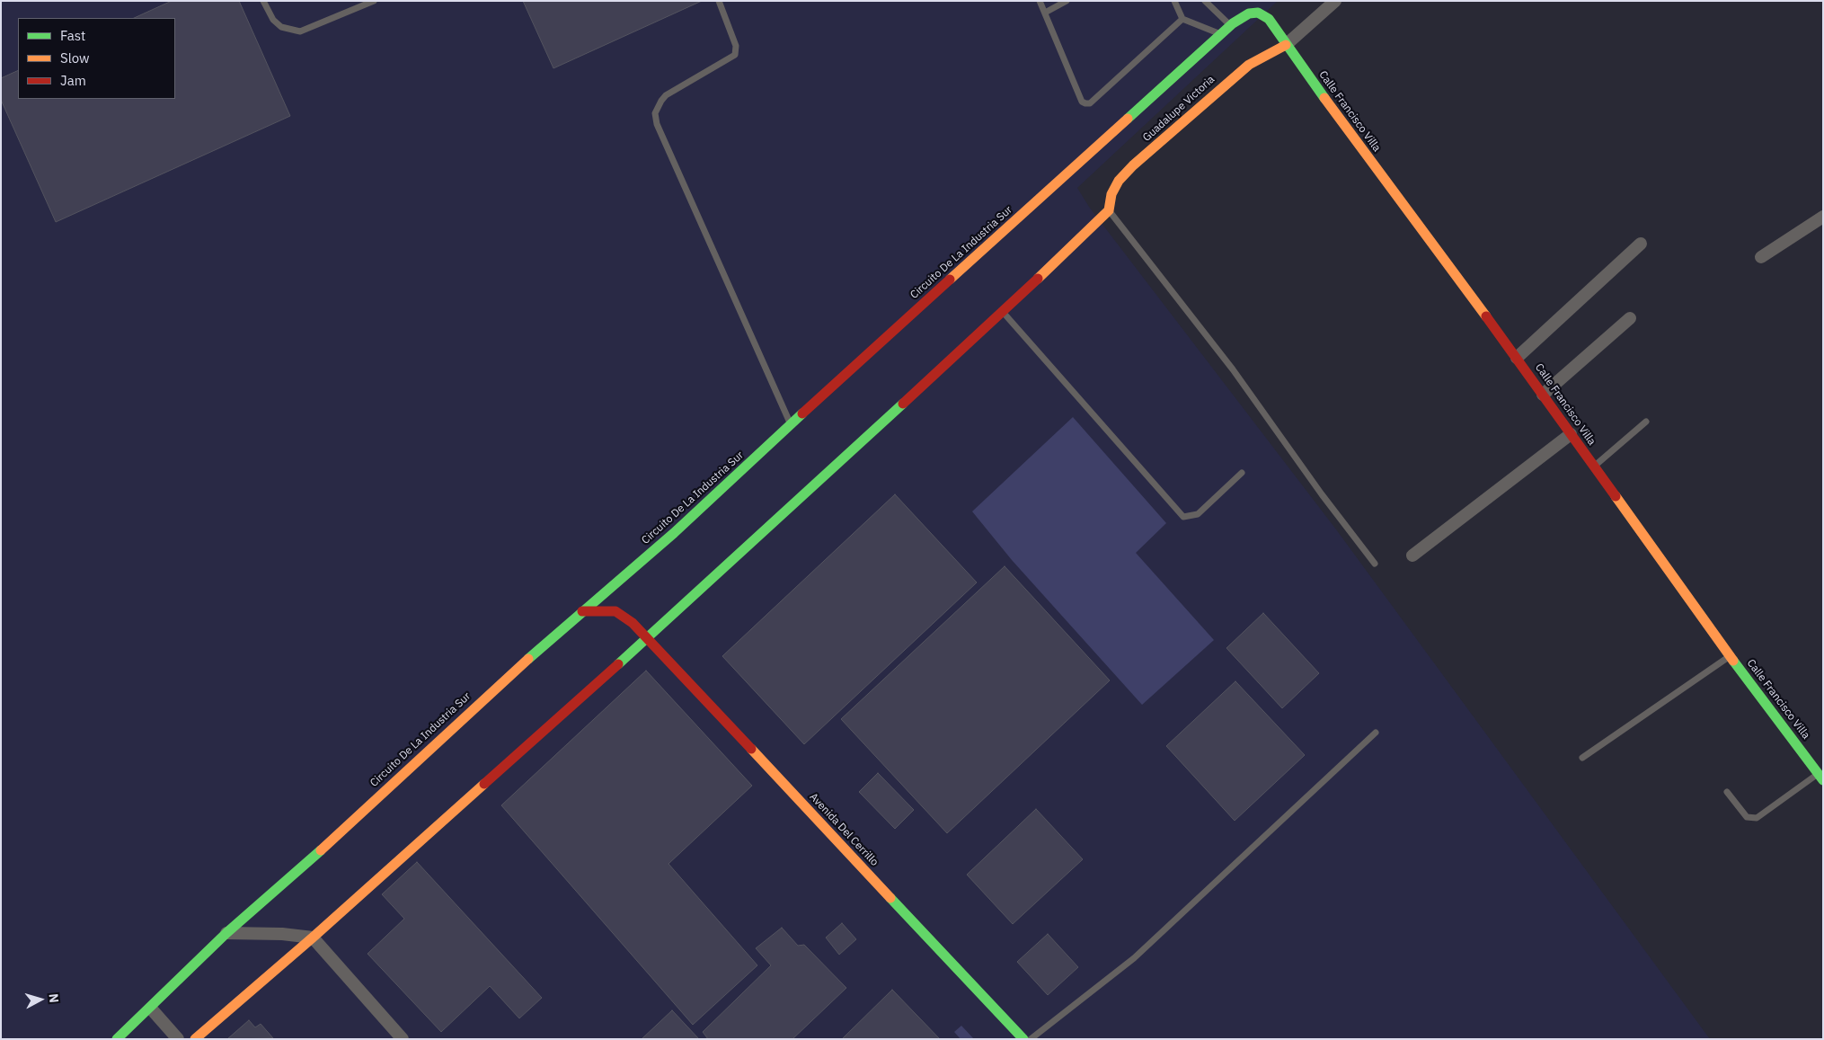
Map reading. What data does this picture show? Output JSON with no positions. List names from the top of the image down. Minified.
{"streets":{"main road":["Guadalupe Victoria","Calle Francisco Villa","Circuito De La Industria Sur","Avenida Del Cerrillo"]},"crossings":[["Guadalupe Victoria","Calle Francisco Villa"],["Guadalupe Victoria","Circuito De La Industria Sur"],["Calle Francisco Villa","Circuito De La Industria Sur"],["Circuito De La Industria Sur","Avenida Del Cerrillo"]],"legend":["Fast","Slow","Jam"],"north":"right"}
